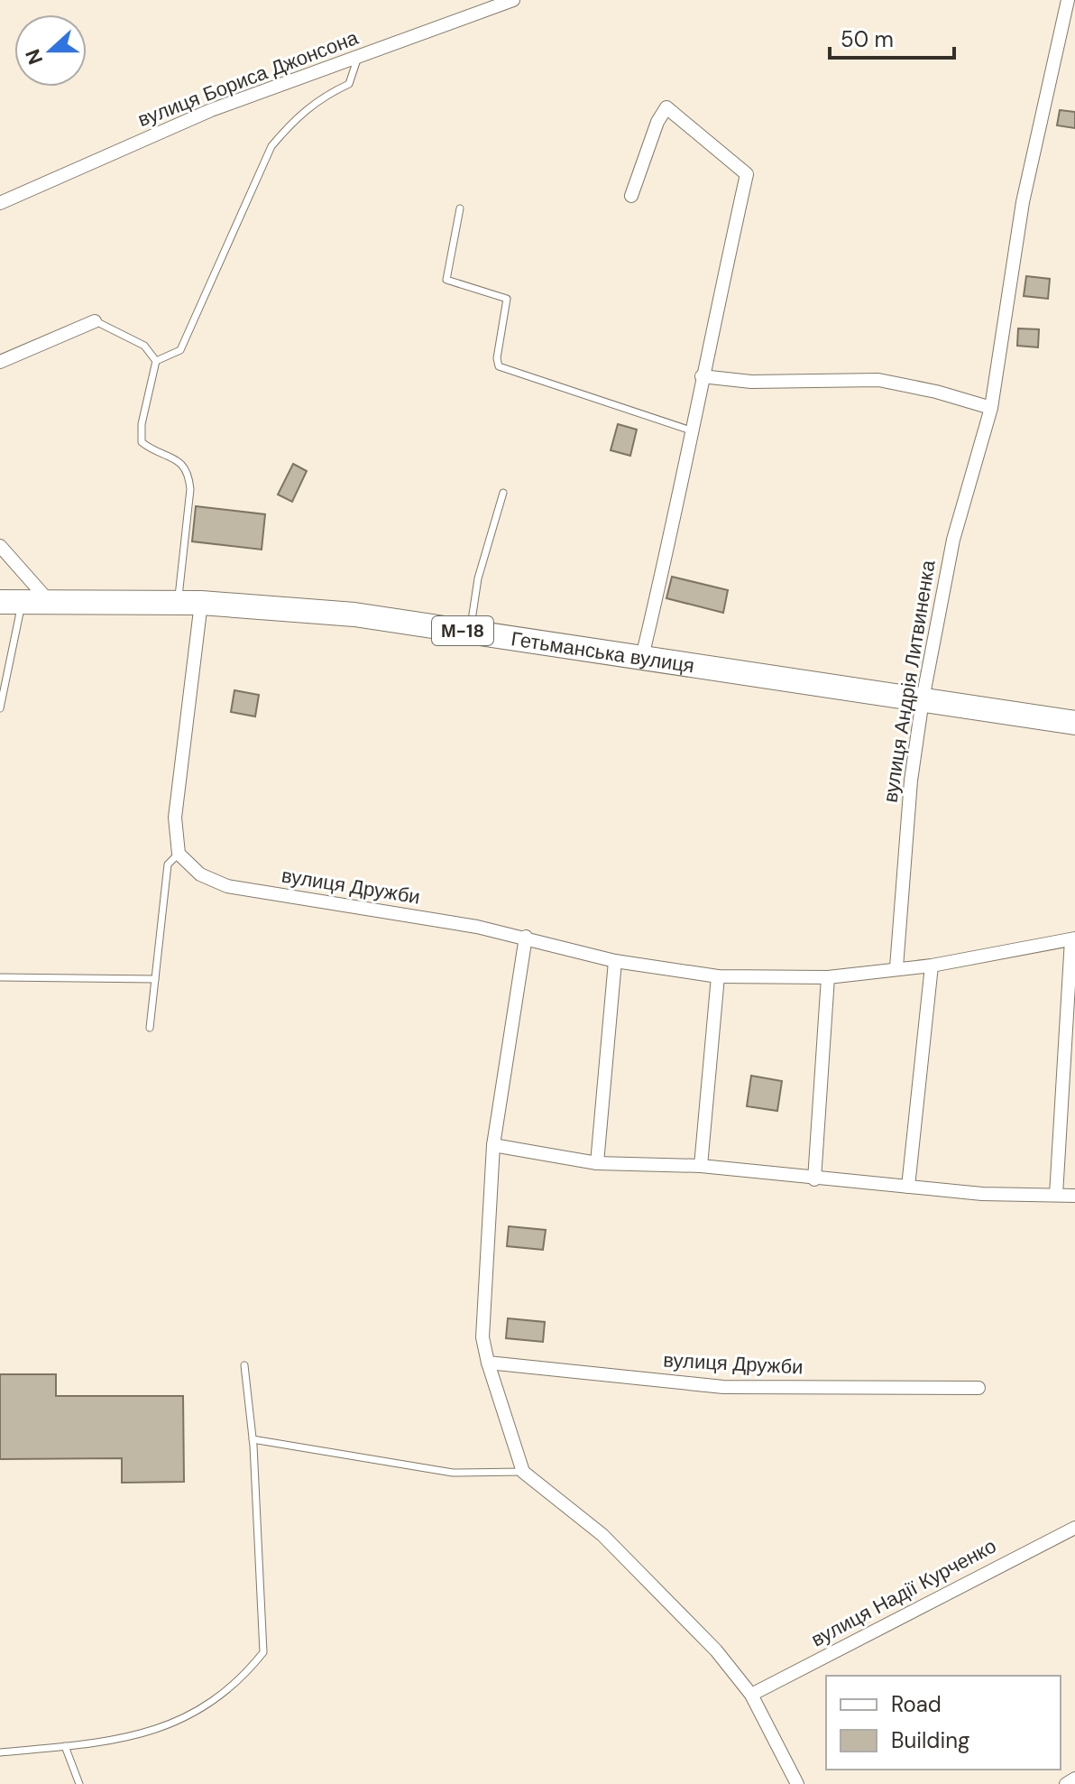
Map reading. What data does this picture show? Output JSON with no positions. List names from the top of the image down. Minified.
{"streets":{"highway":["М-18","Гетьманська вулиця"],"street":["вулиця Бориса Джонсона","вулиця Андрія Литвиненка","вулиця Дружби","вулиця Надії Курченко"]},"crossings":[["Гетьманська вулиця","вулиця Андрія Литвиненка"],["вулиця Андрія Литвиненка","вулиця Дружби"]],"legend":["Road","Building"],"scale_bar":"50 m","north":"left"}
